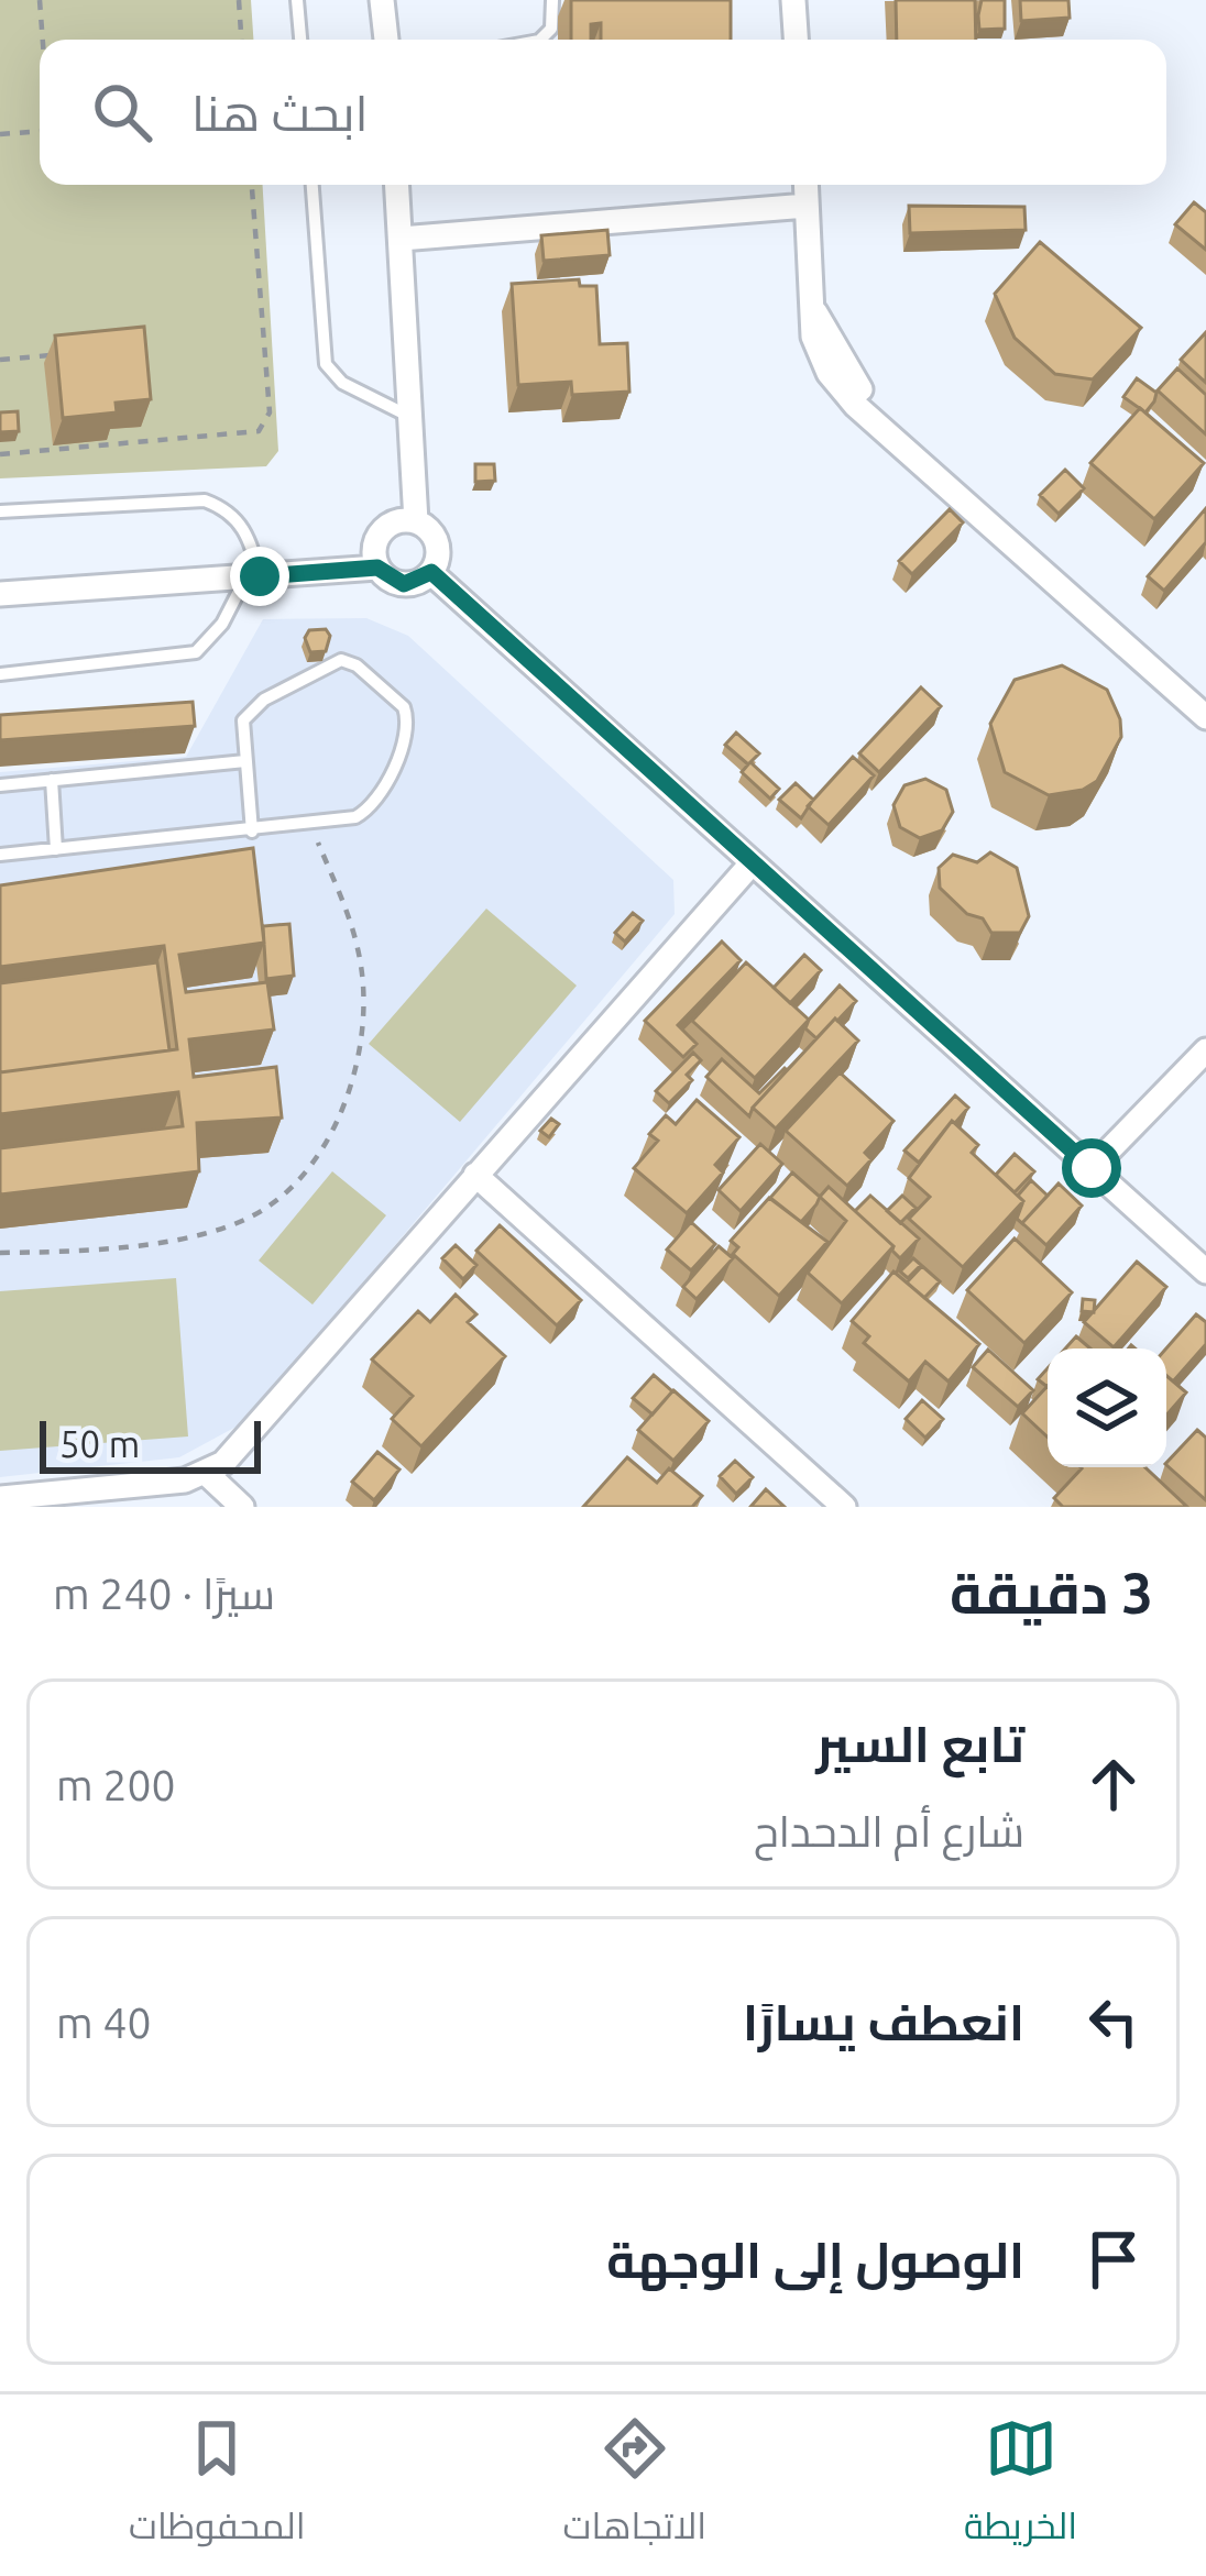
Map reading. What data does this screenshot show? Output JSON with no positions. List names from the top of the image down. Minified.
{"scale_bar":"50 m","page":{"search":"ابحث هنا","scale":"50 m","heading":["3 دقيقة","سيرًا · 240 m"],"list":[["تابع السير","شارع أم الدحداح","200 m"],["انعطف يسارًا","40 m"],"الوصول إلى الوجهة"],"nav":["الخريطة","الاتجاهات","المحفوظات"]}}
